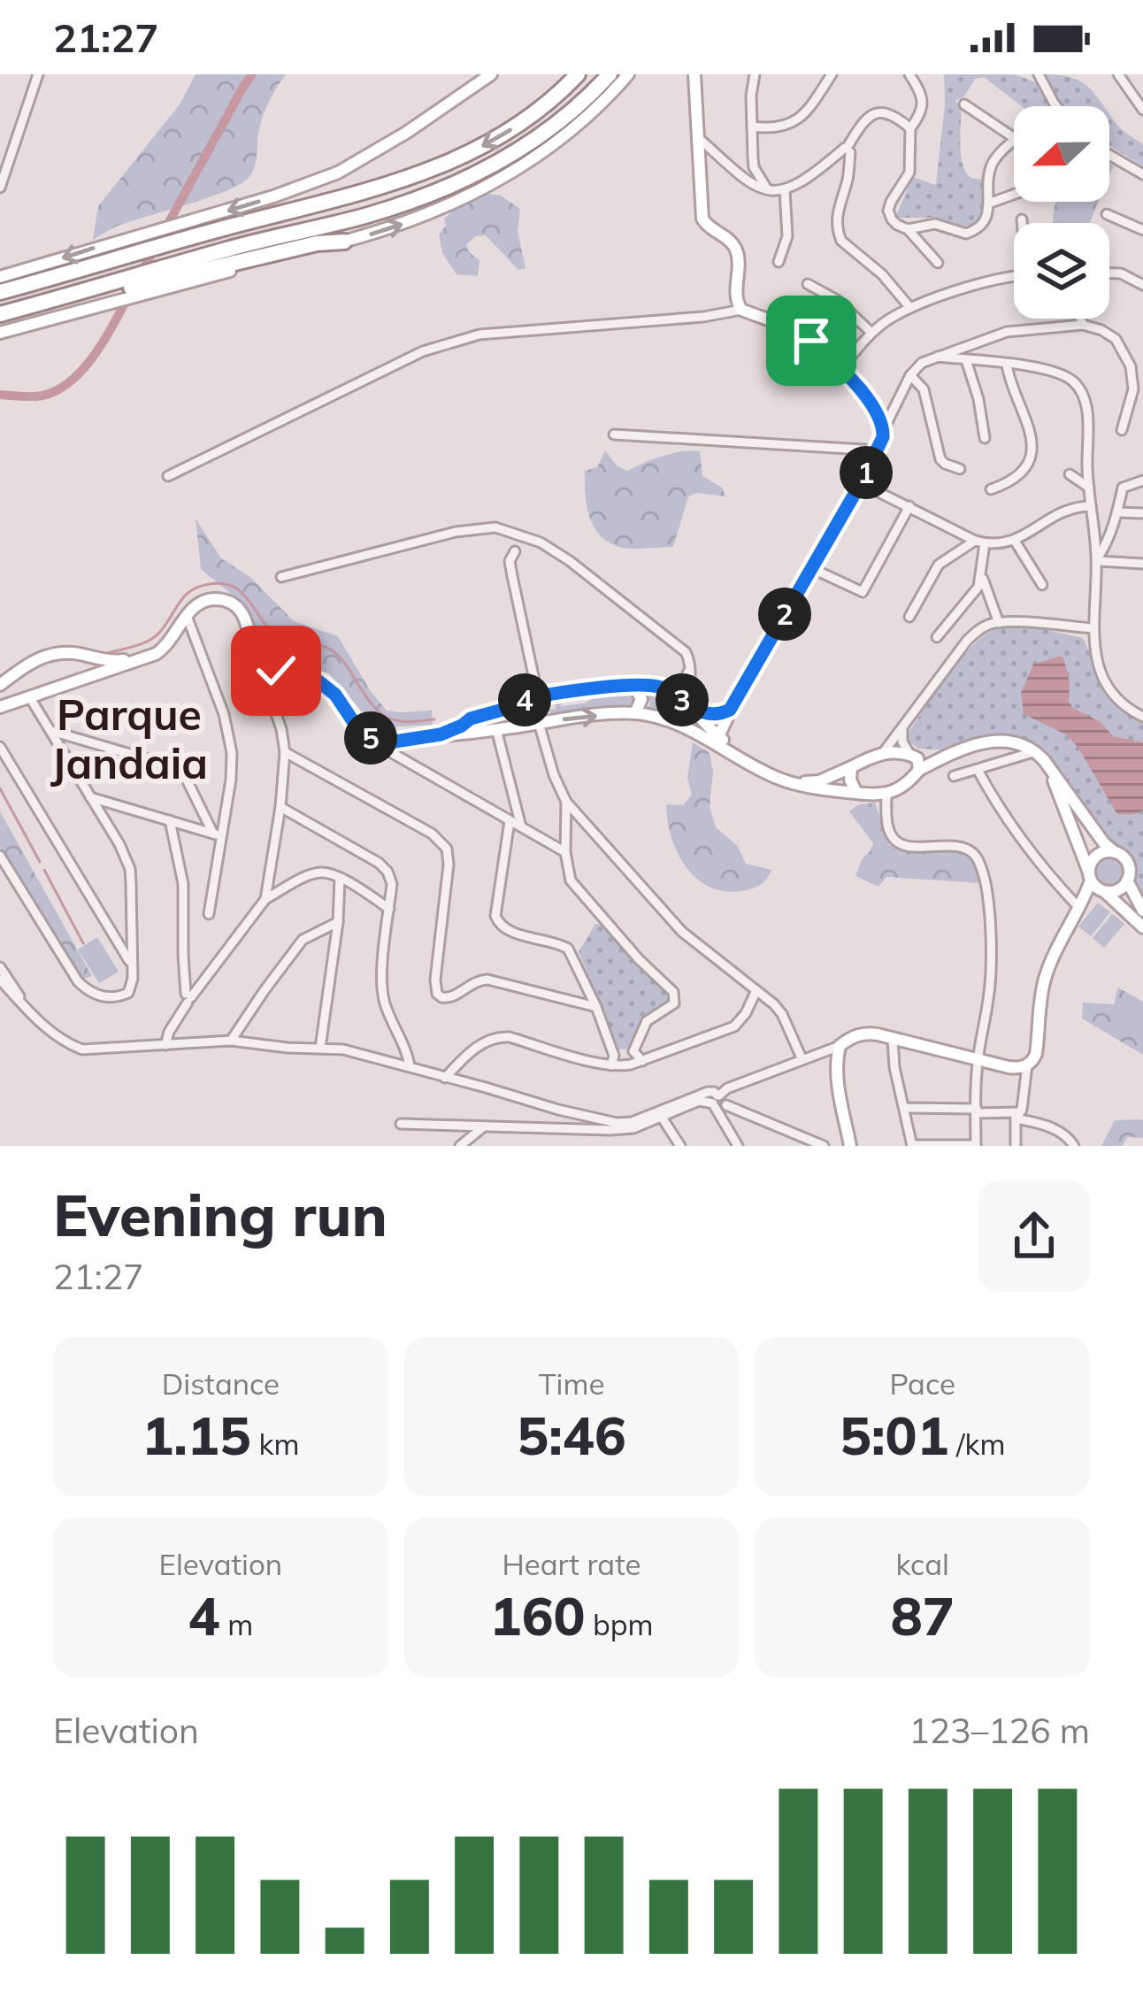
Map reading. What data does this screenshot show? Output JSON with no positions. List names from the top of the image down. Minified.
{"districts":["Parque Jandaia"],"north":"left","page":{"status":"21:27","pins":["1","2","3","4","5"],"heading":["Evening run","21:27"],"stats":[["Distance","1.15 km"],["Time","5:46"],["Pace","5:01 /km"],["Elevation","4 m"],["Heart rate","160 bpm"],["kcal","87"]],"chart":["Elevation","123–126 m"]}}
